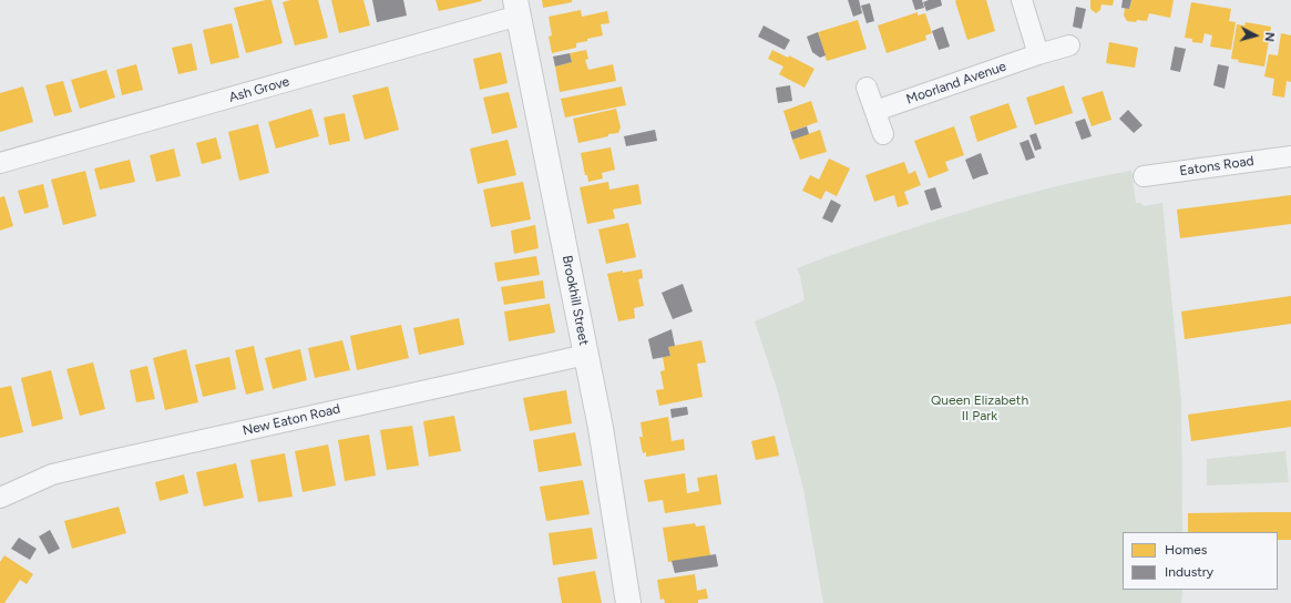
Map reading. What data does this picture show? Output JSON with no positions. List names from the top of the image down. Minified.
{"streets":{"street":["Moorland Avenue","Ash Grove","Eatons Road","Brookhill Street","New Eaton Road"]},"crossings":[["Ash Grove","Brookhill Street"],["Brookhill Street","New Eaton Road"]],"parks":["Queen Elizabeth II Park"],"legend":["Homes","Industry"],"north":"right"}
